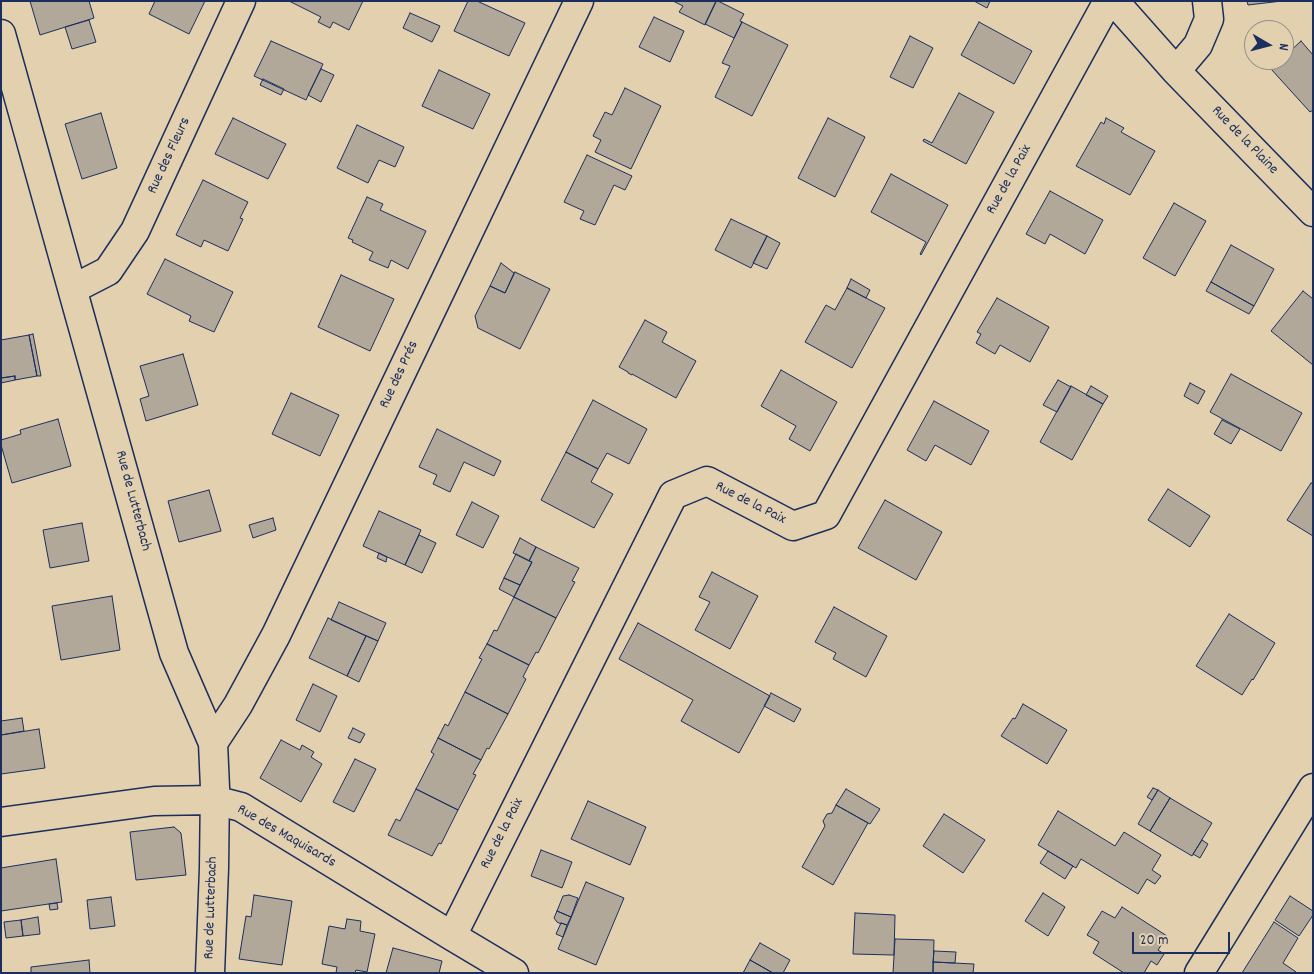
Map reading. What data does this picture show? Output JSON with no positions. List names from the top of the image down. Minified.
{"streets":{"street":["Rue de la Plaine","Rue des Fleurs","Rue de la Paix","Rue des Prés","Rue de Lutterbach","Rue des Maquisards"]},"crossings":[["Rue des Fleurs","Rue de Lutterbach"],["Rue de la Paix","Rue des Maquisards"],["Rue des Prés","Rue de Lutterbach"],["Rue de Lutterbach","Rue des Maquisards"]],"scale_bar":"20 m","north":"right"}
